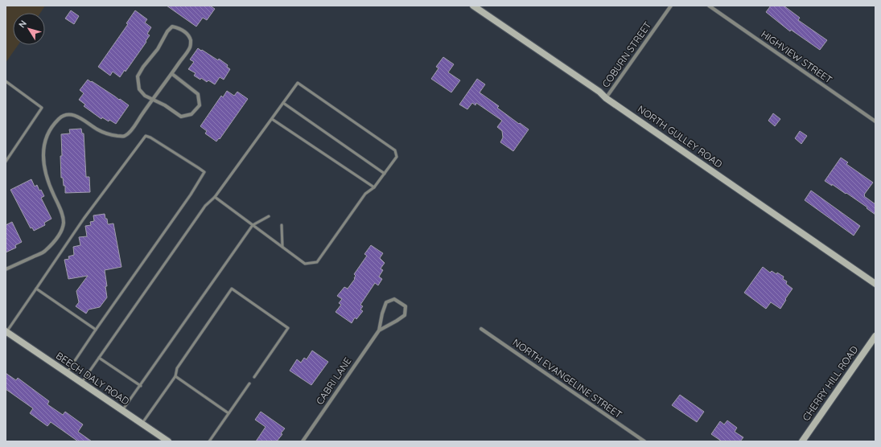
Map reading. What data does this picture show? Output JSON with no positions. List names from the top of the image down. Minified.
{"streets":{"street":["COBURN STREET","HIGHVIEW STREET","NORTH GULLEY ROAD","BEECH DALY ROAD","NORTH EVANGELINE STREET","CABRI LANE","CHERRY HILL ROAD"]},"crossings":[["COBURN STREET","NORTH GULLEY ROAD"]],"north":"top left"}
